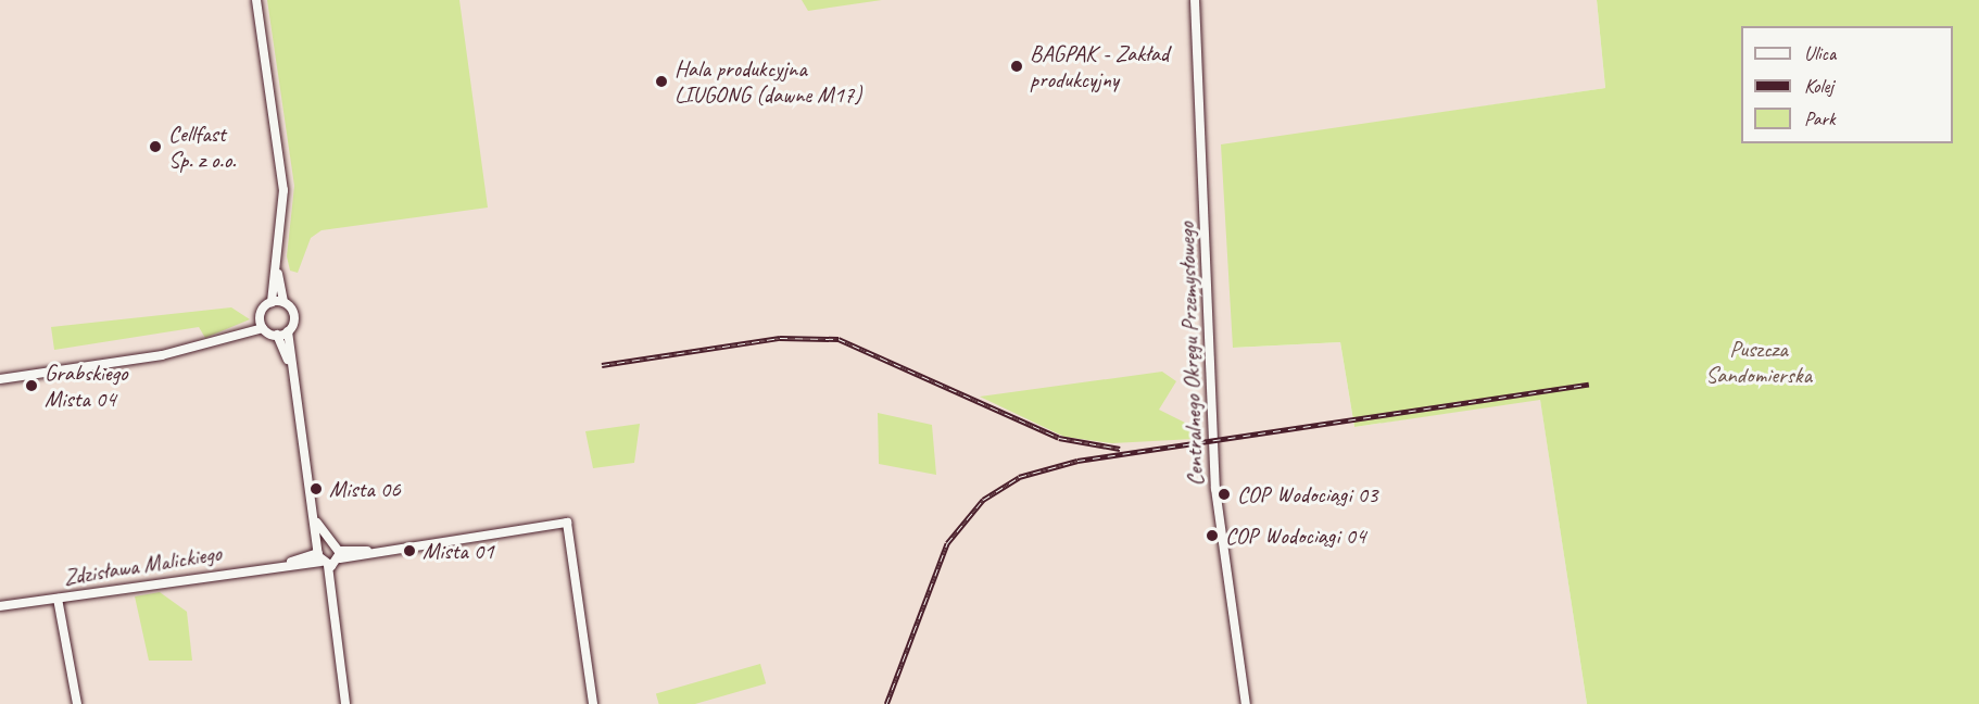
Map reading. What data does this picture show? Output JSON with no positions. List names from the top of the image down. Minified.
{"streets":{"street":["Centralnego Okręgu Przemysłowego","Zdzisława Malickiego"]},"parks":["Puszcza Sandomierska"],"places":["BAGPAK - Zakład produkcyjny","Hala produkcyjna LIUGONG (dawne M17)","Cellfast Sp. z o.o.","Grabskiego Mista 04","Mista 06","COP Wodociągi 03","COP Wodociągi 04","Mista 01"],"legend":["Ulica","Kolej","Park"]}
